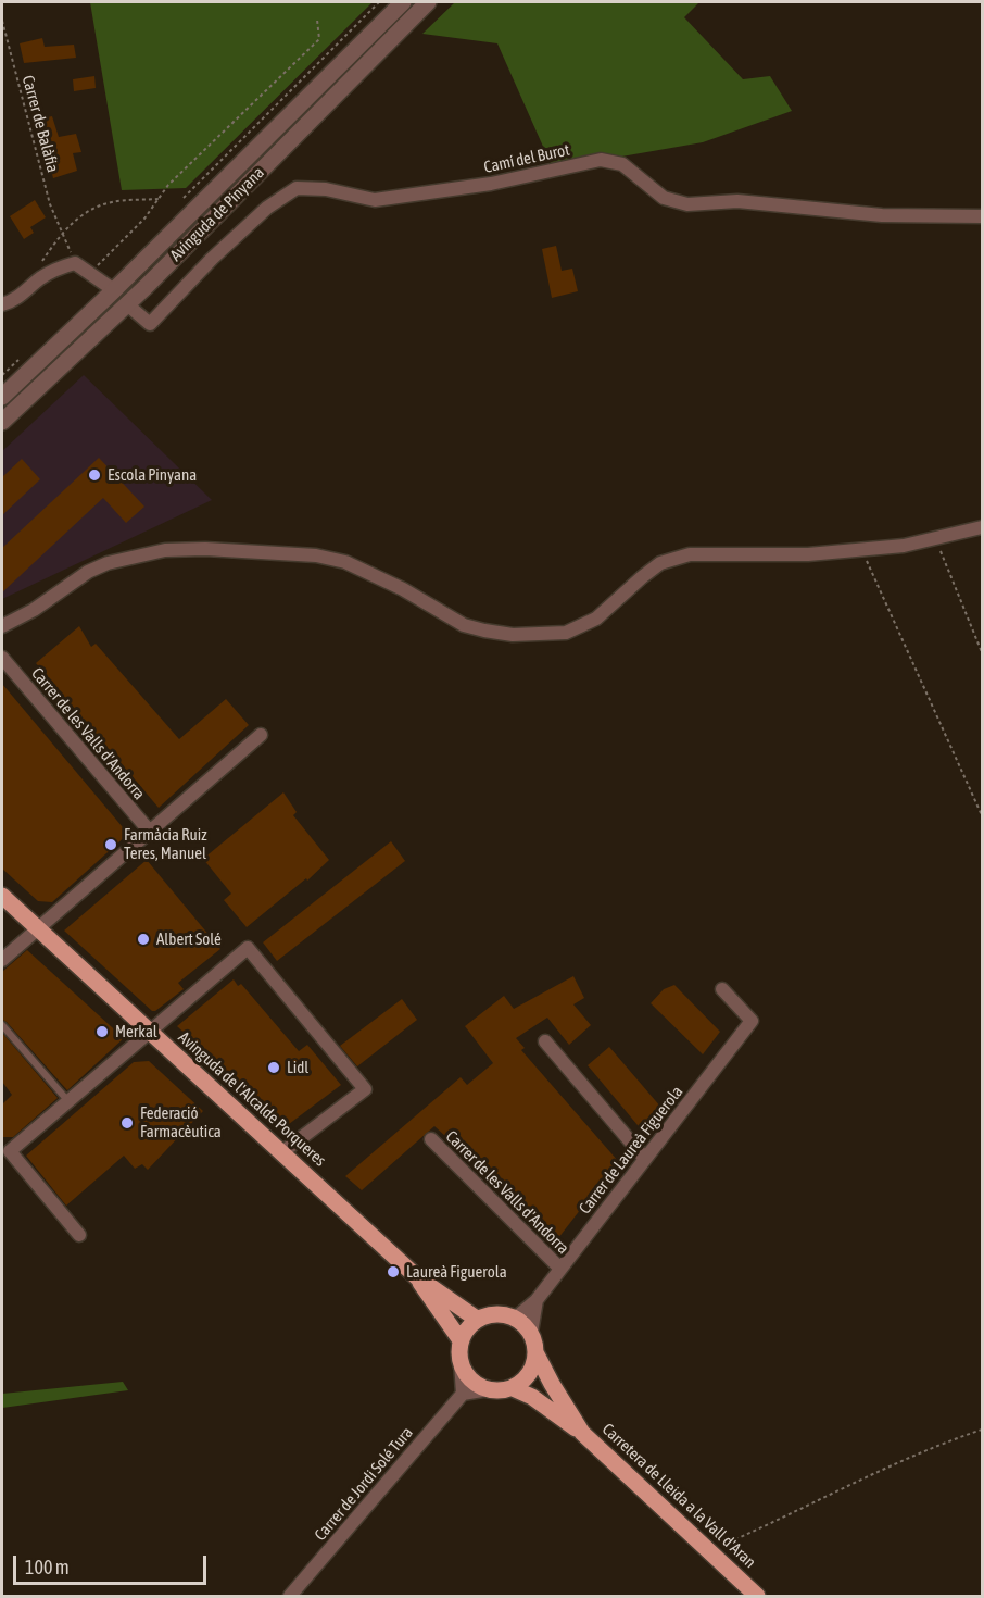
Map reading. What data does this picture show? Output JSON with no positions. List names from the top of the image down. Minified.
{"streets":{"main road":["Avinguda de l'Alcalde Porqueres","Carretera de Lleida a la Vall d'Aran"],"street":["Camí del Burot","Avinguda de Pinyana","Carrer de les Valls d'Andorra","Carrer de Laureà Figuerola","Carrer de Jordi Solé Tura"],"path":["Carrer de Balàfia"]},"crossings":[["Camí del Burot","Avinguda de Pinyana"],["Carrer de les Valls d'Andorra","Carrer de Laureà Figuerola"],["Carrer de Laureà Figuerola","Carretera de Lleida a la Vall d'Aran"]],"places":["Escola Pinyana","Farmàcia Ruiz Teres, Manuel","Albert Solé","Merkal","Lidl","Federació Farmacèutica","Laureà Figuerola"],"scale_bar":"100 m"}
